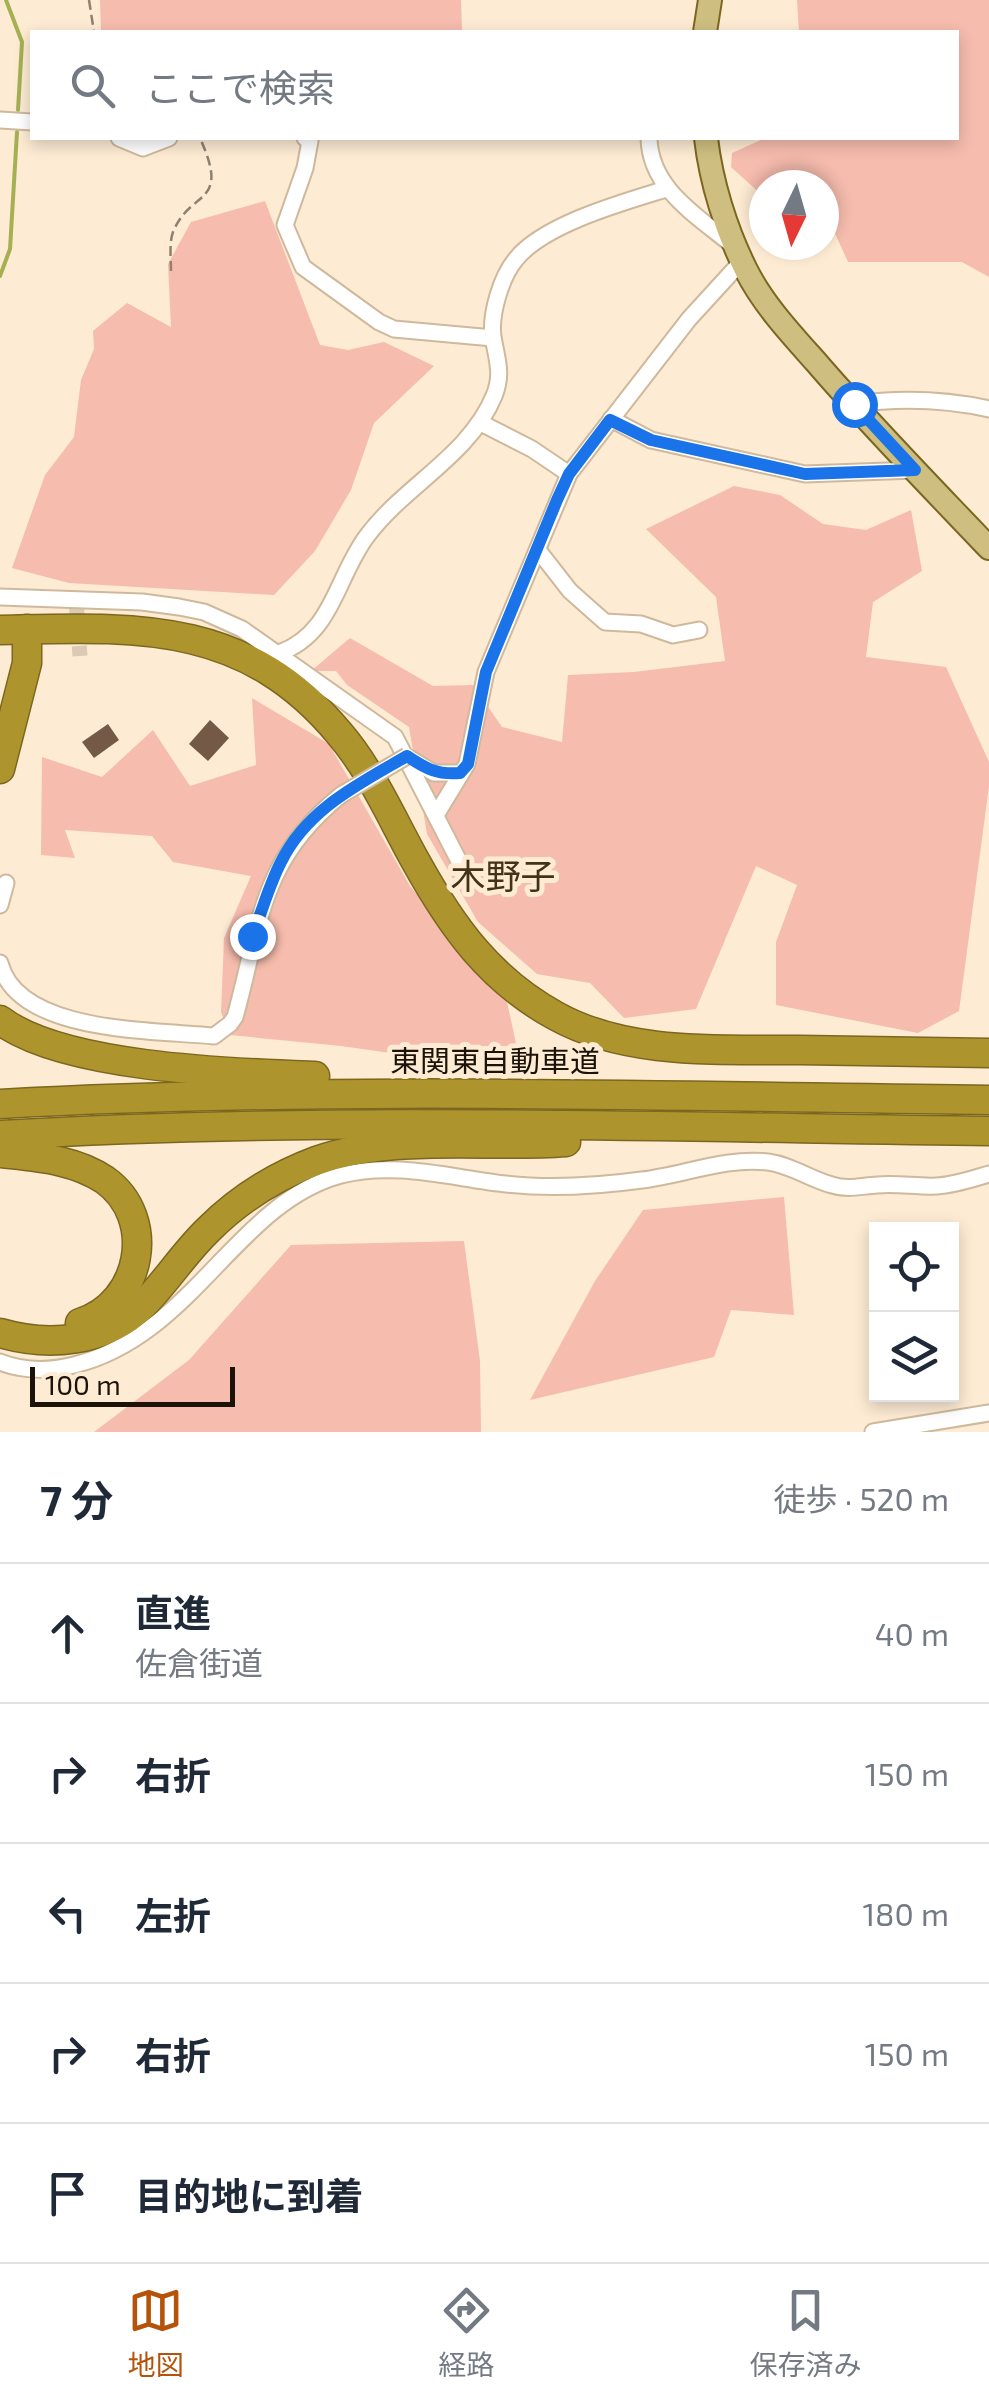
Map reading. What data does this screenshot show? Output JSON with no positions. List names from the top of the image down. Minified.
{"streets":{"highway":["東関東自動車道"]},"districts":["木野子"],"scale_bar":"100 m","north":"bottom","page":{"search":"ここで検索","scale":"100 m","heading":["7 分","徒歩 · 520 m"],"list":[["直進","佐倉街道","40 m"],["右折","150 m"],["左折","180 m"],["右折","150 m"],"目的地に到着"],"nav":["地図","経路","保存済み"]}}
